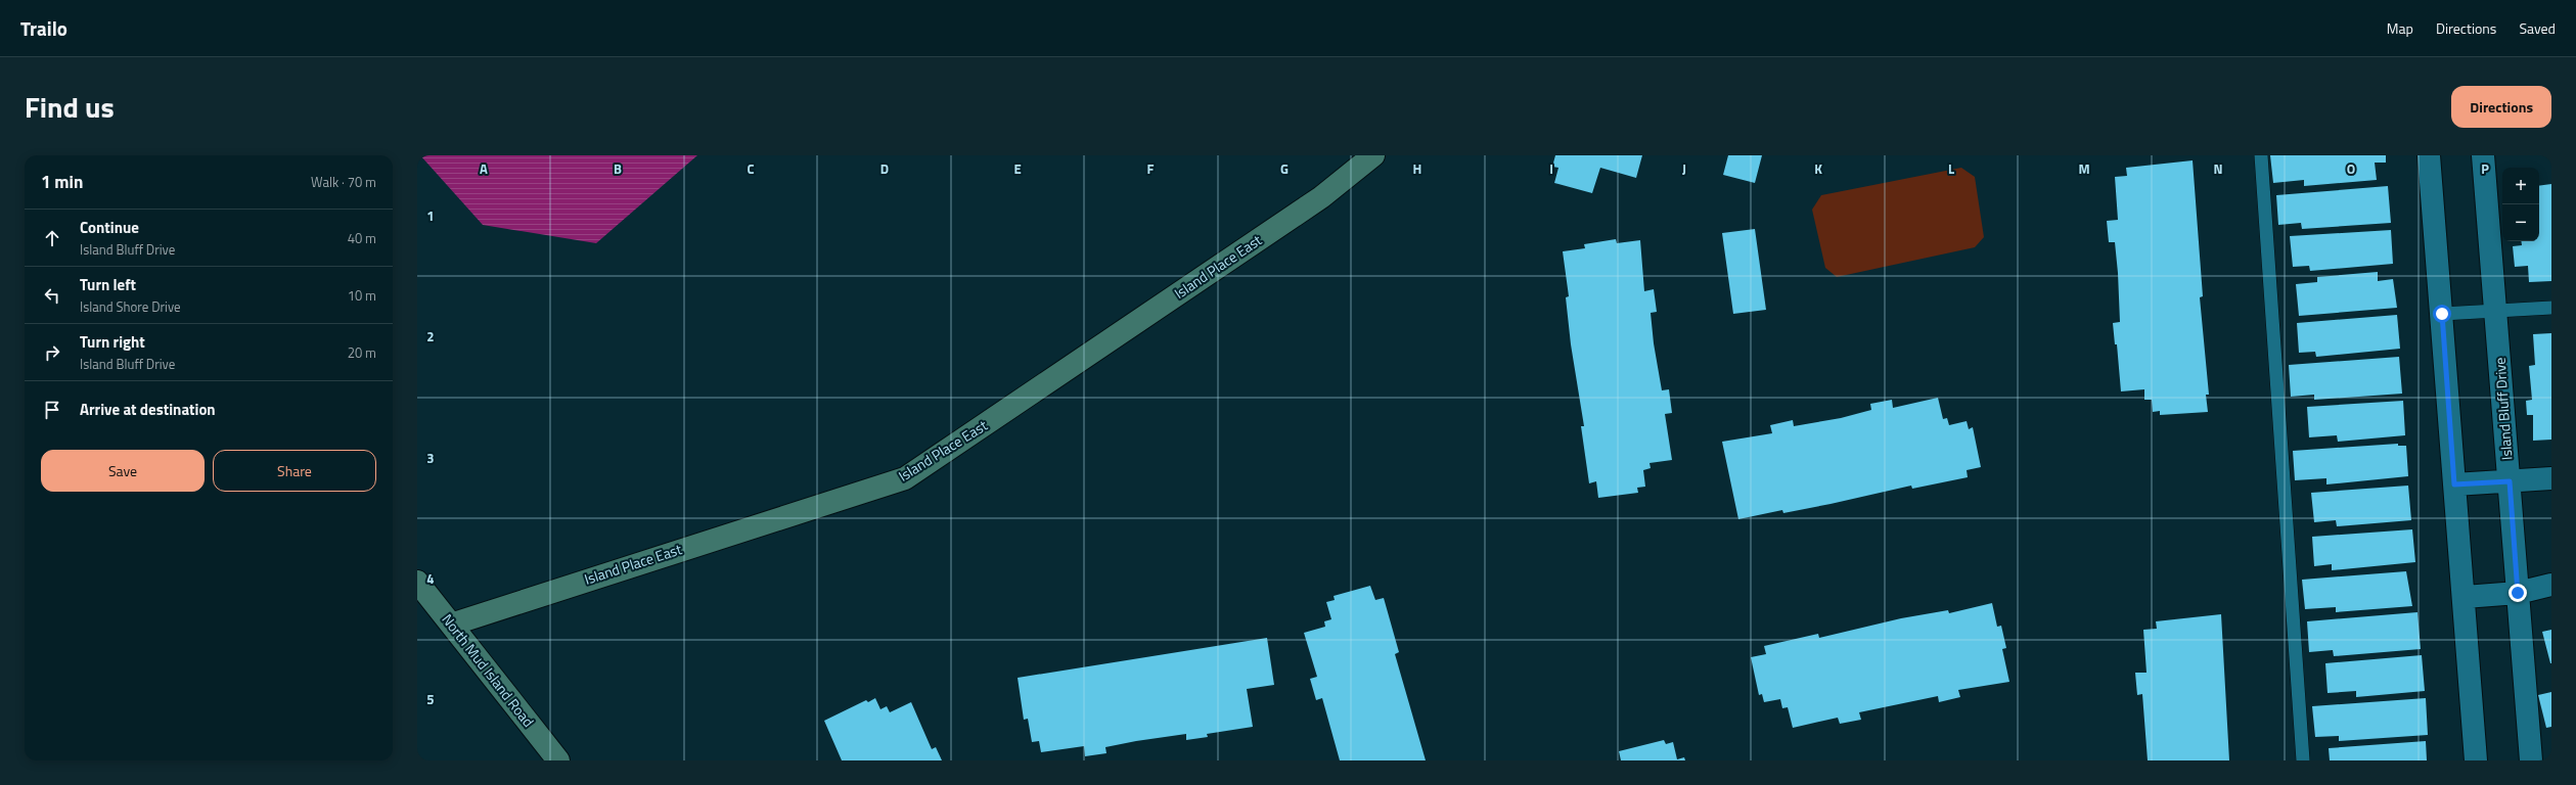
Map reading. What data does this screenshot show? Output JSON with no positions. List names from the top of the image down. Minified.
{"streets":{"street":["Island Place East","Island Bluff Drive","North Mud Island Road"]},"crossings":[["Island Place East","North Mud Island Road"]],"page":{"header":"Trailo","nav":["Map","Directions","Saved"],"title":"Find us","buttons":["Directions",["Save","Share"]],"heading":["1 min","Walk · 70 m"],"map_buttons":["+","−"],"list":[["Continue","Island Bluff Drive","40 m"],["Turn left","Island Shore Drive","10 m"],["Turn right","Island Bluff Drive","20 m"],"Arrive at destination"]},"grid":{"columns":["A","B","C","D","E","F","G","H","I","J","K","L","M","N","O","P"],"rows":["1","2","3","4","5"]}}
